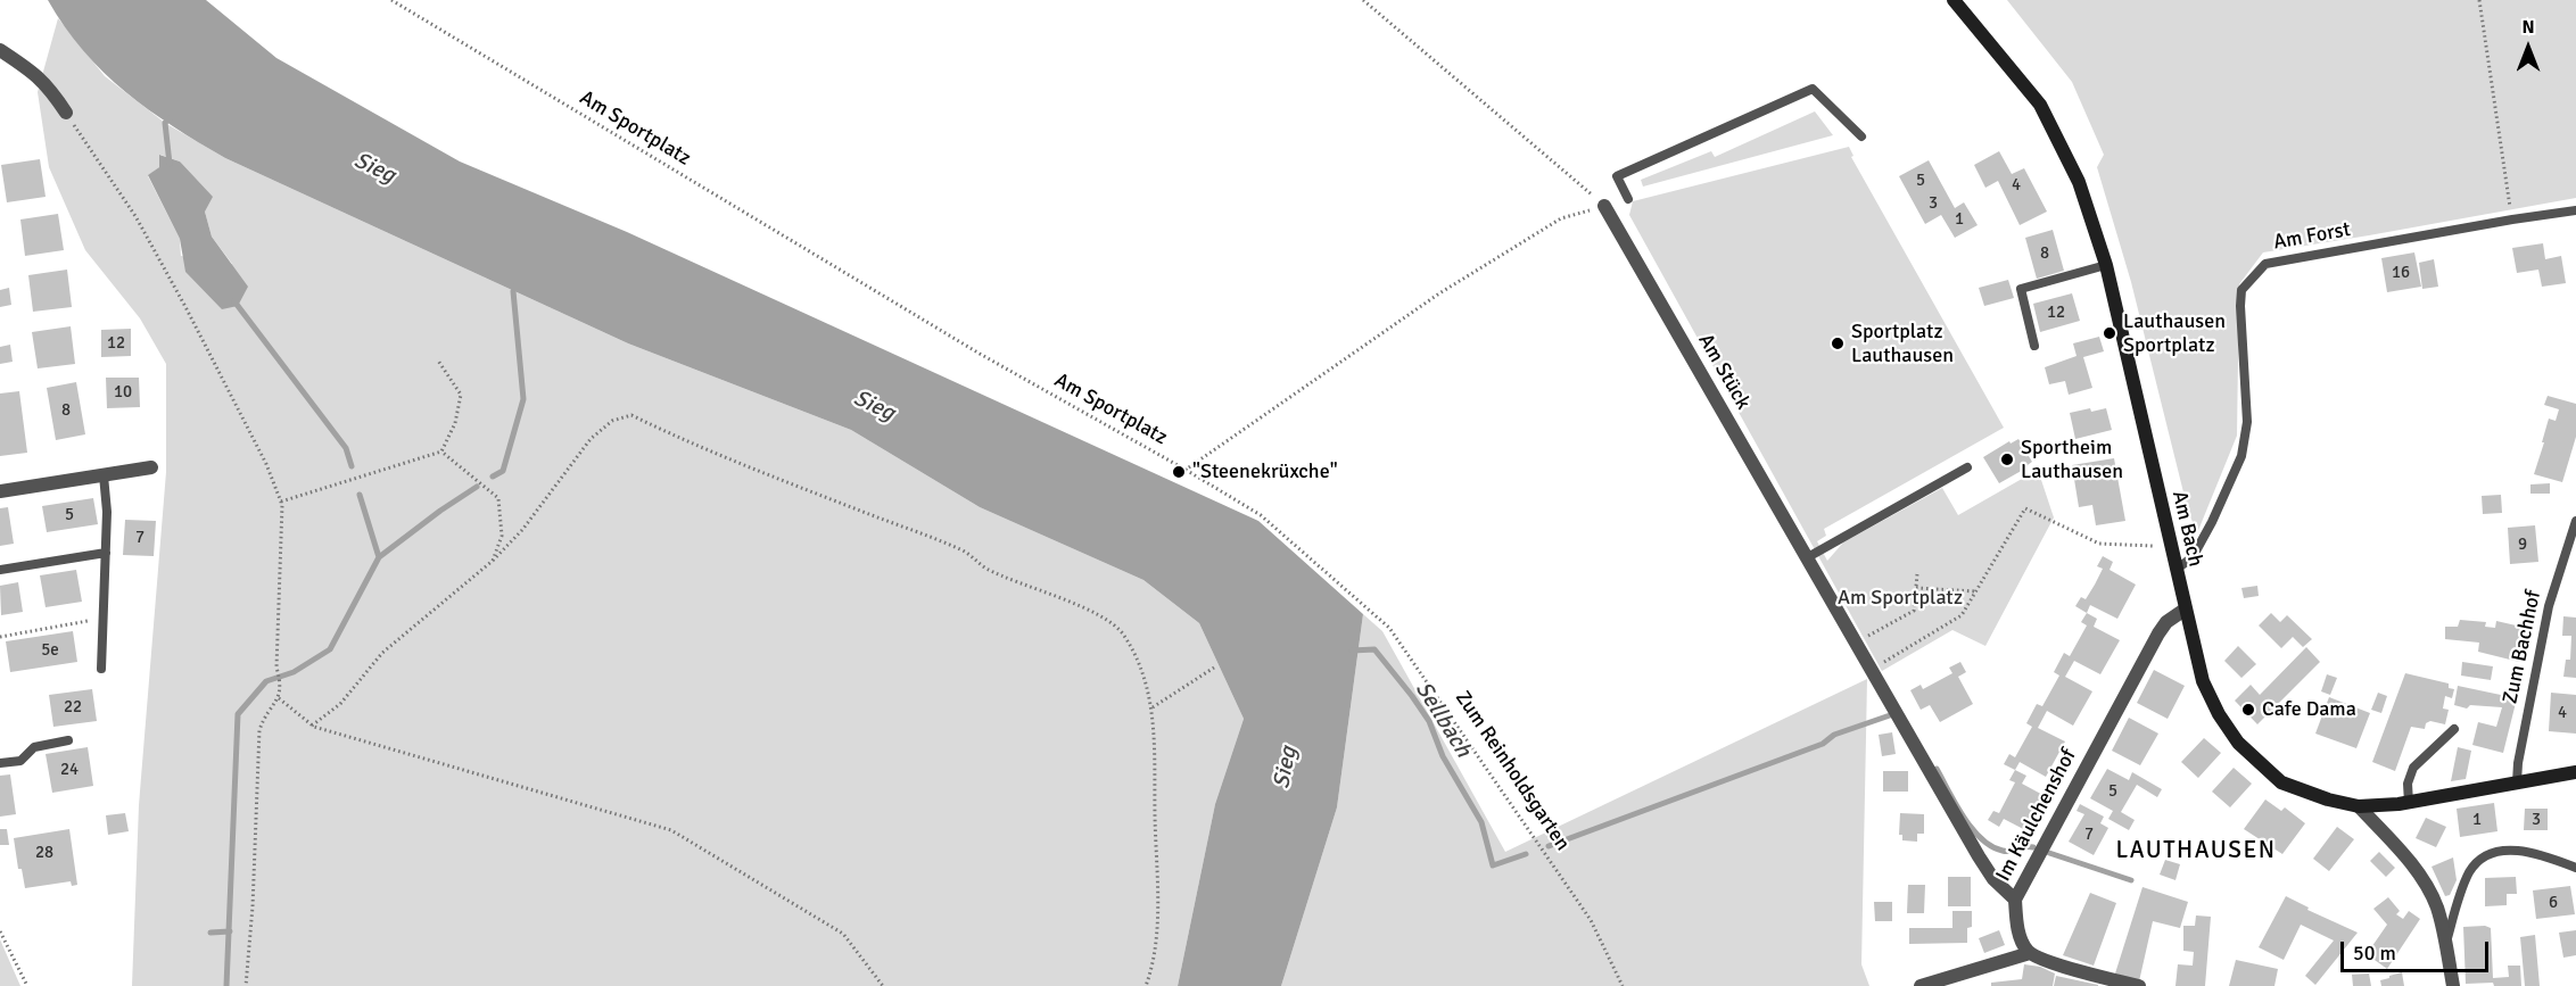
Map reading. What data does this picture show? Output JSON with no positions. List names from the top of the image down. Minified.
{"streets":{"street":["Am Stück","Am Bach","Im Käulchenshof"],"lane":["Am Forst","Zum Bachhof"],"path":["Am Sportplatz","Zum Reinholdsgarten"]},"crossings":[["Am Sportplatz","Zum Reinholdsgarten"],["Am Forst","Am Bach"],["Am Stück","Im Käulchenshof"],["Am Bach","Zum Bachhof"],["Am Bach","Im Käulchenshof"]],"districts":["LAUTHAUSEN"],"water":["Sieg","Sellbach"],"parks":["Am Sportplatz"],"places":["Lauthausen Sportplatz","Sportplatz Lauthausen","Sportheim Lauthausen","\"Steenekrüxche\"","Cafe Dama"],"house_numbers":["5","4","3","1","8","16","12","12","10","8","5","7","9","5e","22","4","24","5","1","3","7","28","6"],"scale_bar":"50 m","north":"top"}
